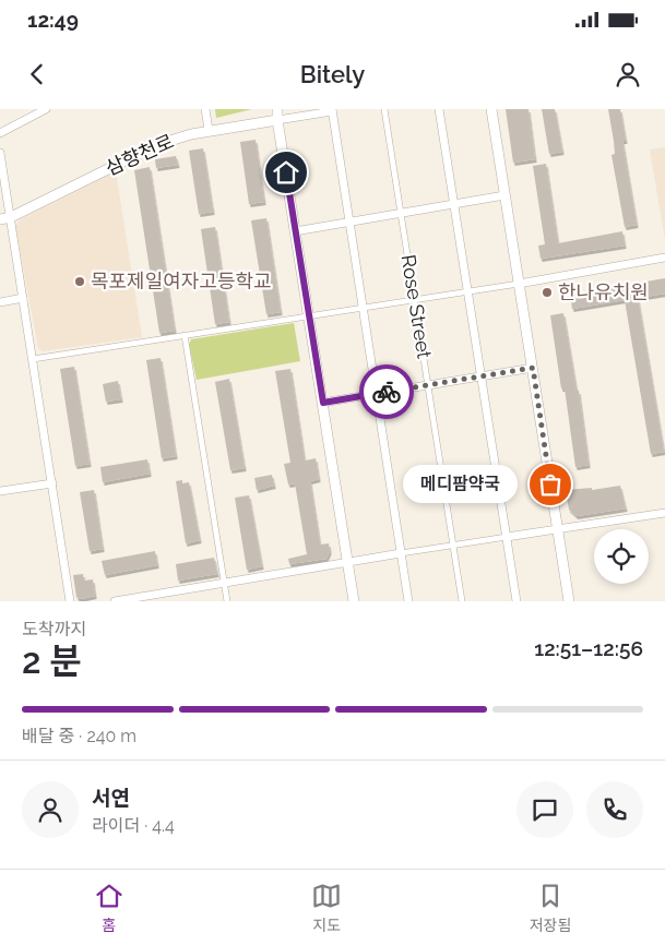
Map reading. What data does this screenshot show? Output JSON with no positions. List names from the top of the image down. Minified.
{"streets":{"street":["삼향천로","Rose Street"]},"places":["목포제일여자고등학교","한나유치원","메디팜약국"],"page":{"status":"12:49","header":"Bitely","bubble":"메디팜약국","heading":["2 분","도착까지","12:51–12:56"],"panel":["서연","라이더 · 4.4"],"bar":"배달 중 · 240 m","tabs":["홈","지도","저장됨"]}}
